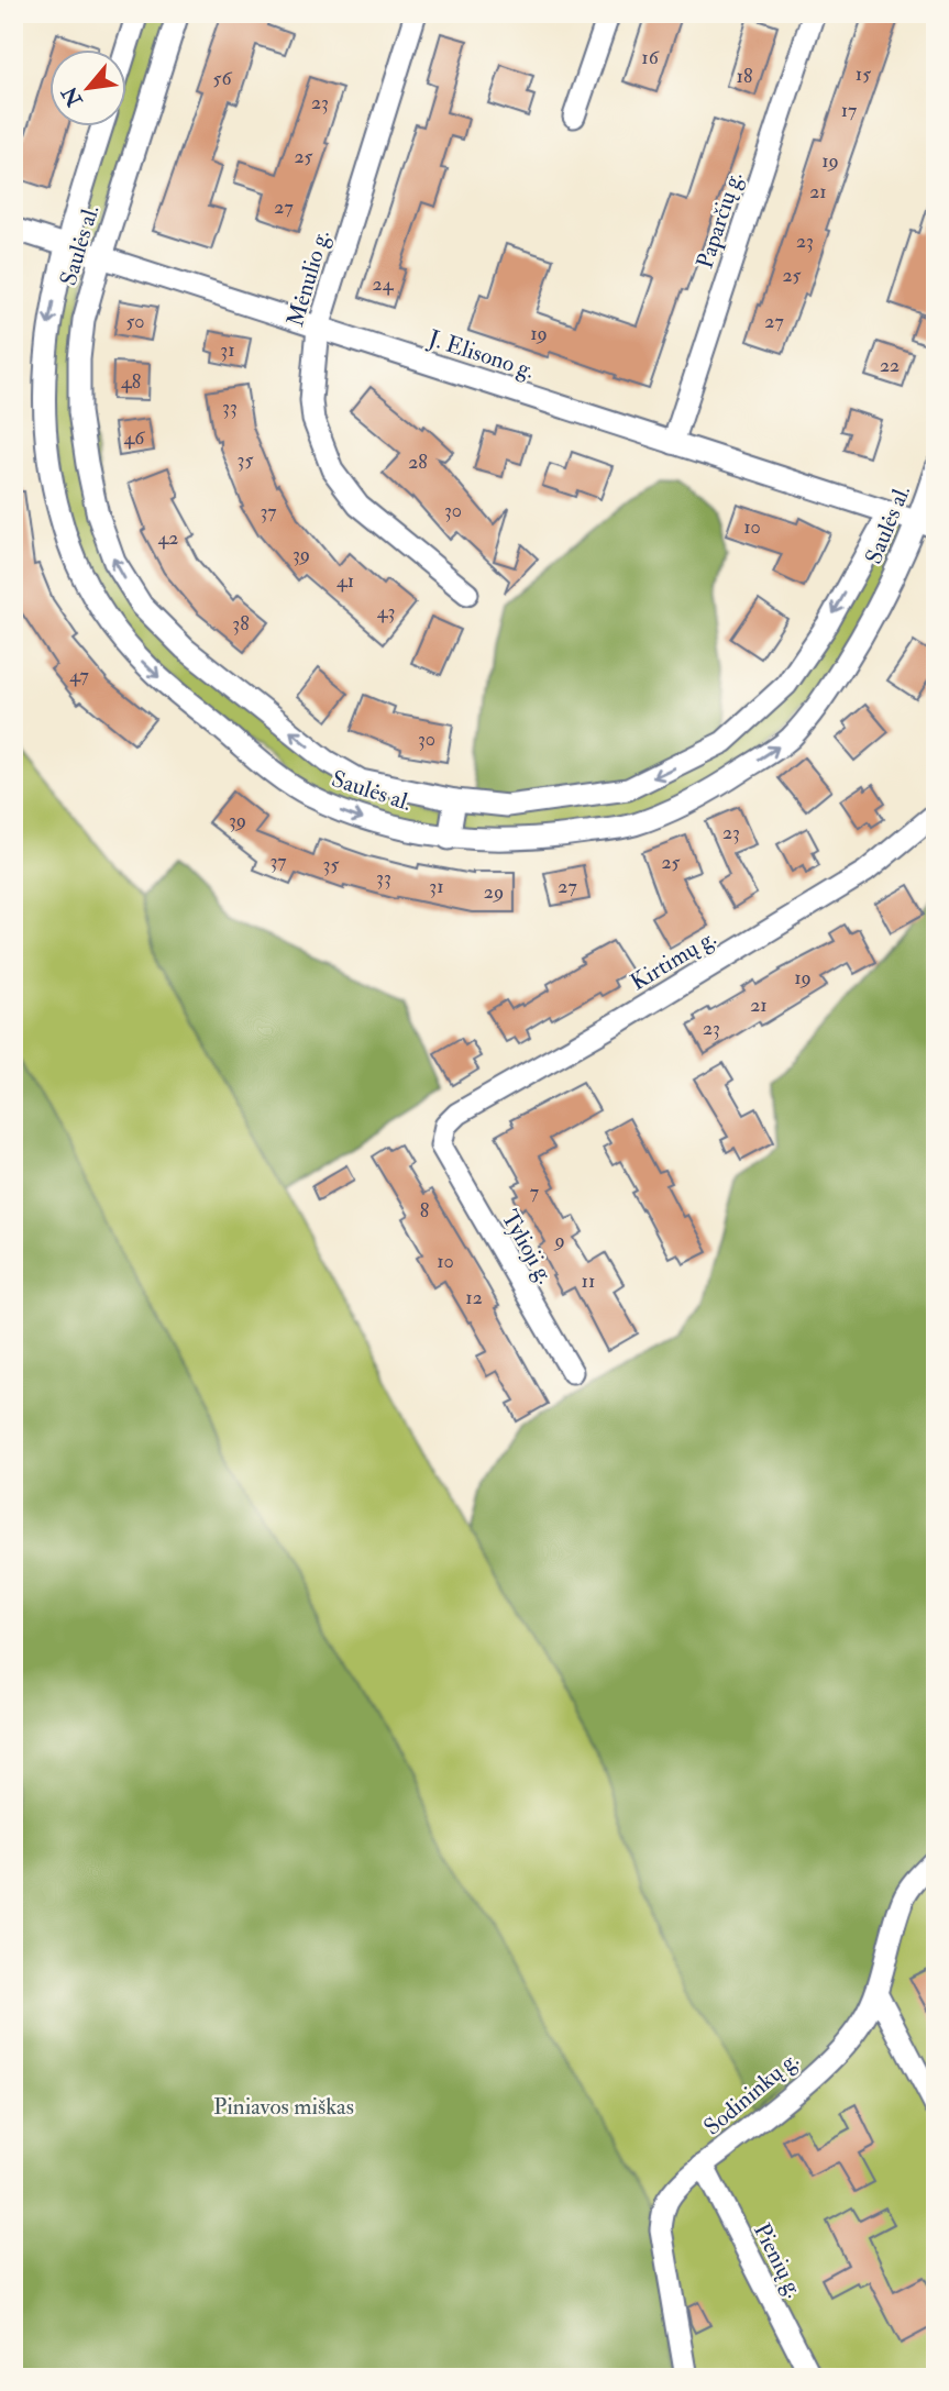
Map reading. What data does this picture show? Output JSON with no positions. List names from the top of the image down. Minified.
{"streets":{"street":["Paparčių g.","Saulės al.","Mėnulio g.","J. Elisono g.","Kirtimų g.","Tylioji g.","Sodininkų g.","Pienių g."]},"crossings":[["Paparčių g.","J. Elisono g."],["Saulės al.","J. Elisono g."],["Mėnulio g.","J. Elisono g."],["Kirtimų g.","Tylioji g."],["Sodininkų g.","Pienių g."]],"parks":["Piniavos miškas"],"house_numbers":["16","15","18","56","23","17","25","19","21","27","23","25","24","50","27","19","31","22","48","33","46","35","28","30","37","10","42","39","41","43","38","47","30","39","23","37","25","35","33","31","27","29","19","21","23","7","8","9","10","11","12"],"north":"bottom left"}
